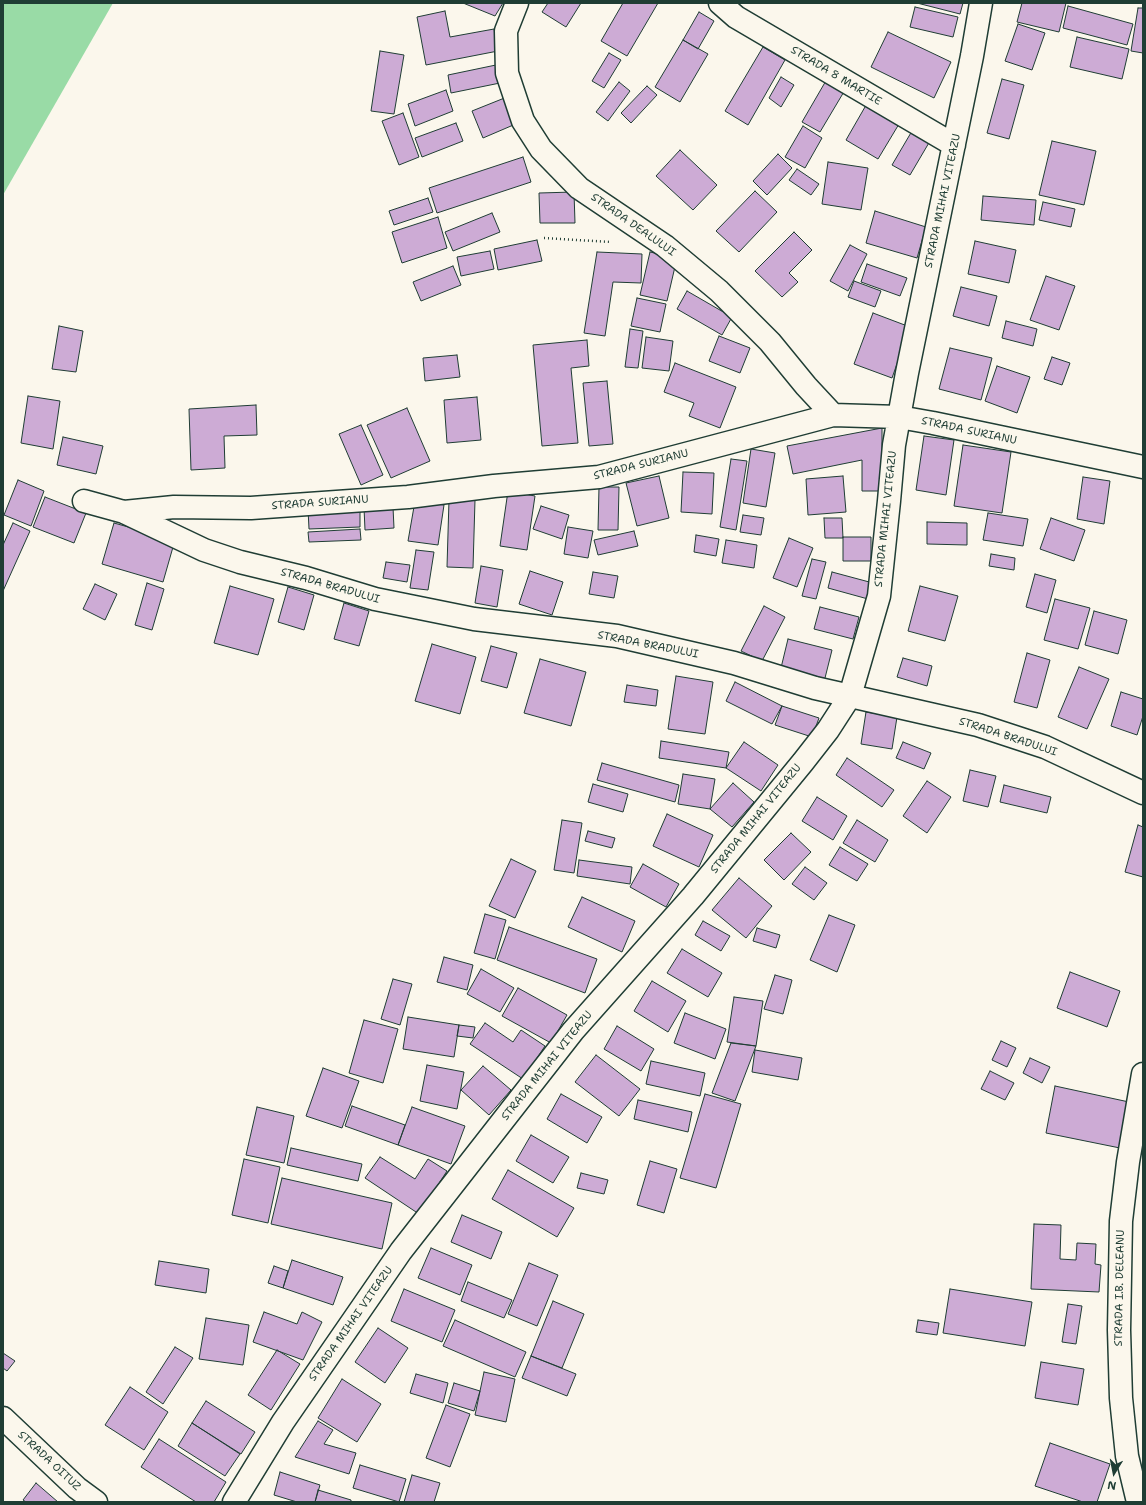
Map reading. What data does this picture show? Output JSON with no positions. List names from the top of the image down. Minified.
{"streets":{"street":["STRADA 8 MARTIE","STRADA MIHAI VITEAZU","STRADA DEALULUI","STRADA SURIANU","STRADA BRADULUI","STRADA I.B. DELEANU","STRADA OITUZ"]},"crossings":[["STRADA 8 MARTIE","STRADA MIHAI VITEAZU"],["STRADA MIHAI VITEAZU","STRADA SURIANU"],["STRADA MIHAI VITEAZU","STRADA BRADULUI"],["STRADA DEALULUI","STRADA SURIANU"],["STRADA SURIANU","STRADA BRADULUI"]],"north":"bottom"}
